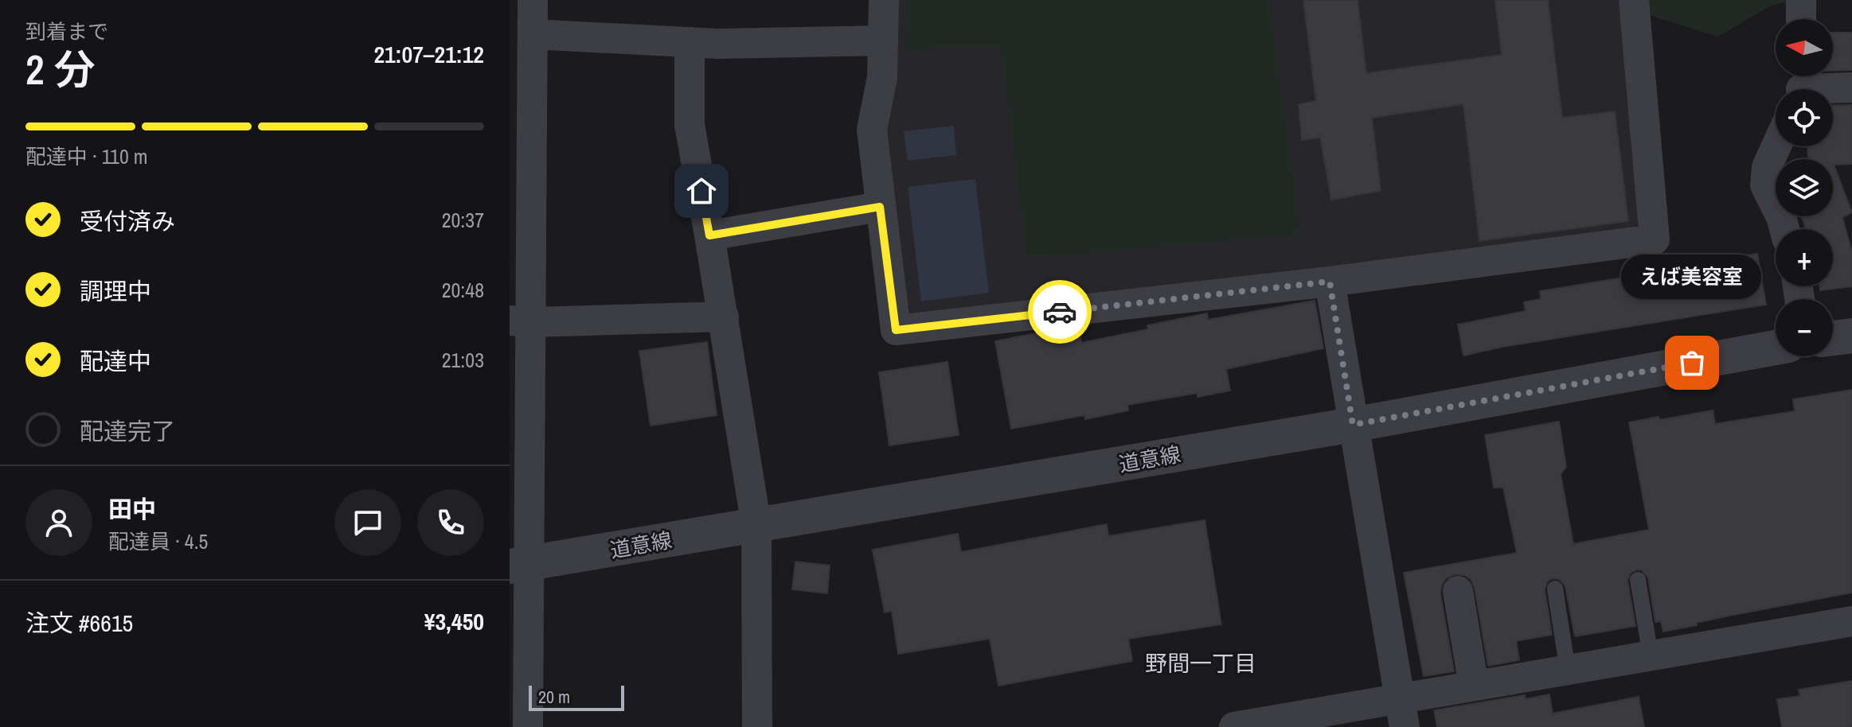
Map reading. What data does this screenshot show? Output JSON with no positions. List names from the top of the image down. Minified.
{"streets":{"street":["道意線"]},"districts":["野間一丁目"],"places":["えば美容室"],"scale_bar":"20 m","north":"left","page":{"heading":["2 分","到着まで","21:07–21:12"],"panel":["田中","配達員 · 4.5","注文 #6615","¥3,450"],"map_buttons":["+","−"],"bar":"配達中 · 110 m","list":[["受付済み","20:37"],["調理中","20:48"],["配達中","21:03"],"配達完了"],"bubble":"えば美容室","scale":"20 m"}}
